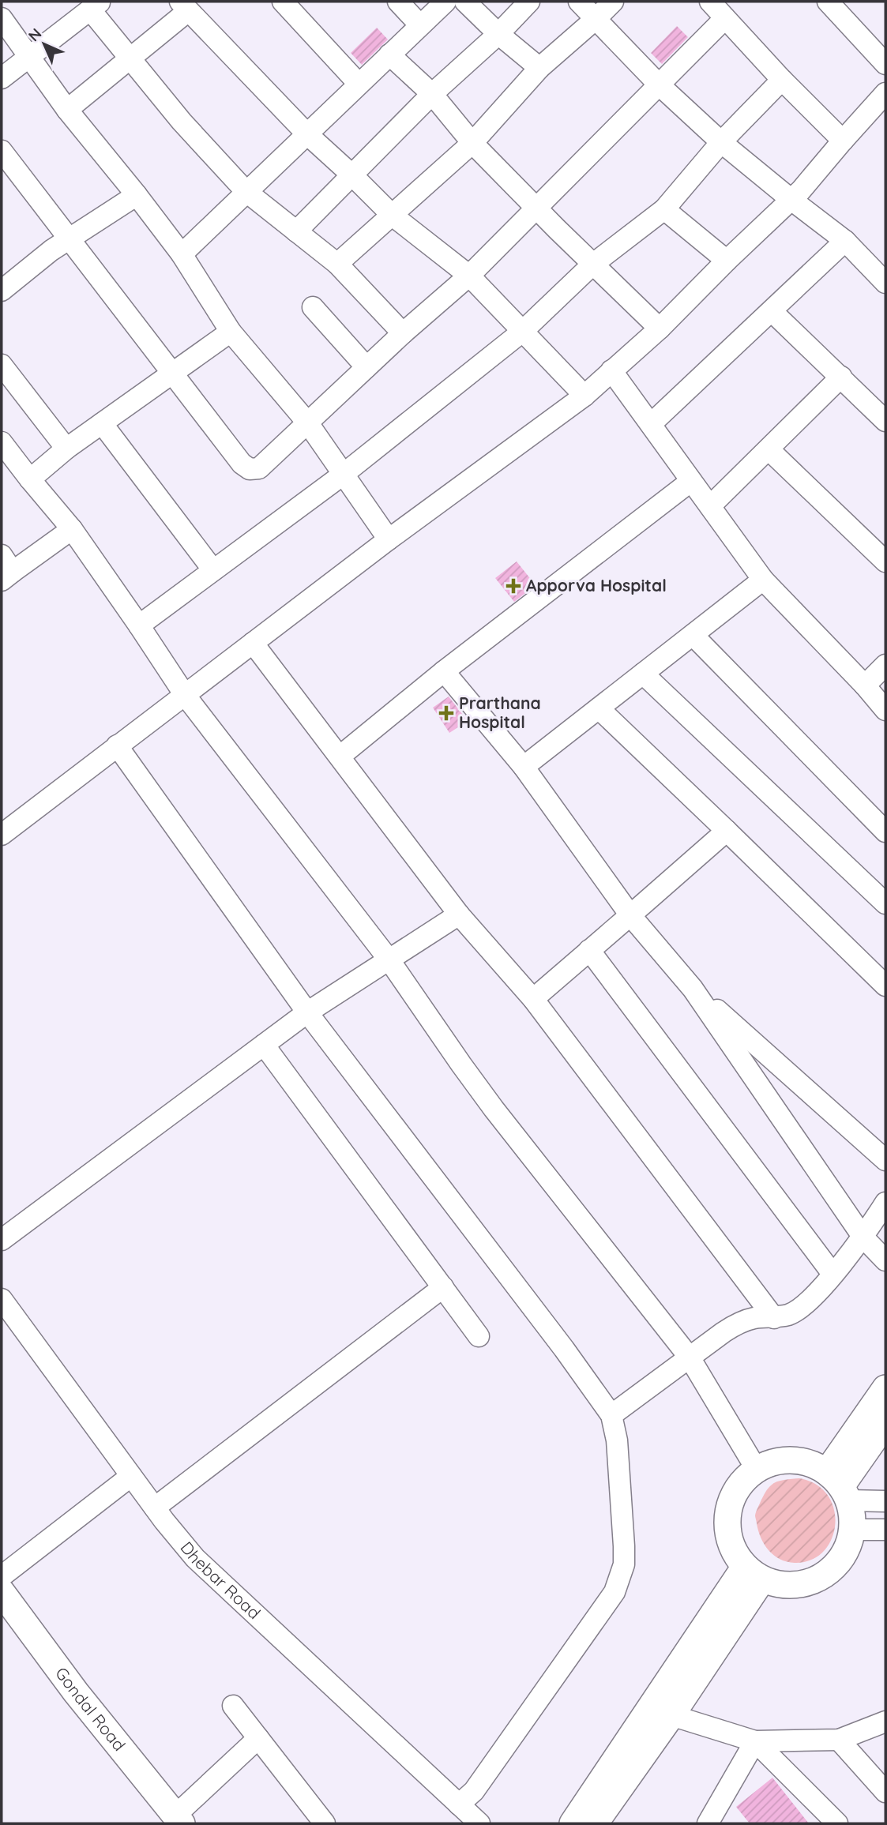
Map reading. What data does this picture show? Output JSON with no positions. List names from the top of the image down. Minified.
{"streets":{"main road":["Gondal Road"],"street":["Dhebar Road"]},"places":{"health":["Apporva Hospital","Prarthana Hospital"]},"north":"top left"}
